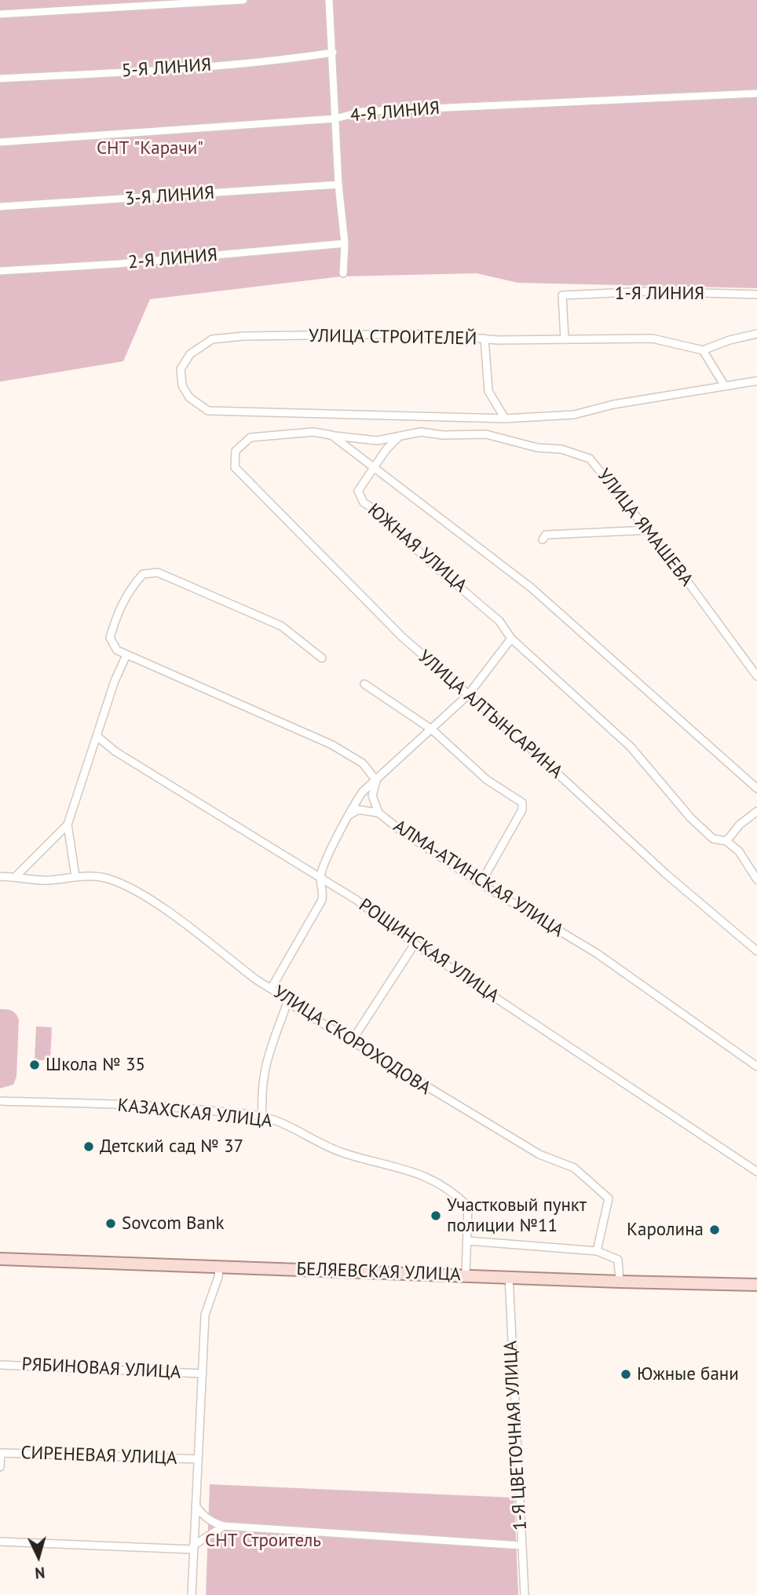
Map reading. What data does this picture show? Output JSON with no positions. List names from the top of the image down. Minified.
{"streets":{"main road":["БЕЛЯЕВСКАЯ УЛИЦА"],"street":["5-Я ЛИНИЯ","4-Я ЛИНИЯ","3-Я ЛИНИЯ","2-Я ЛИНИЯ","1-Я ЛИНИЯ","УЛИЦА СТРОИТЕЛЕЙ","УЛИЦА ЯМАШЕВА","ЮЖНАЯ УЛИЦА","УЛИЦА АЛТЫНСАРИНА","АЛМА-АТИНСКАЯ УЛИЦА","РОЩИНСКАЯ УЛИЦА","УЛИЦА СКОРОХОДОВА","КАЗАХСКАЯ УЛИЦА","РЯБИНОВАЯ УЛИЦА","1-Я ЦВЕТОЧНАЯ УЛИЦА","СИРЕНЕВАЯ УЛИЦА"]},"crossings":[["1-Я ЛИНИЯ","УЛИЦА СТРОИТЕЛЕЙ"],["УЛИЦА ЯМАШЕВА","УЛИЦА АЛТЫНСАРИНА"],["БЕЛЯЕВСКАЯ УЛИЦА","1-Я ЦВЕТОЧНАЯ УЛИЦА"]],"parks":["СНТ \"Карачи\"","СНТ Строитель"],"places":["Школа № 35","Детский сад № 37","Участковый пункт полиции №11","Sovcom Bank","Каролина","Южные бани"],"north":"bottom"}
